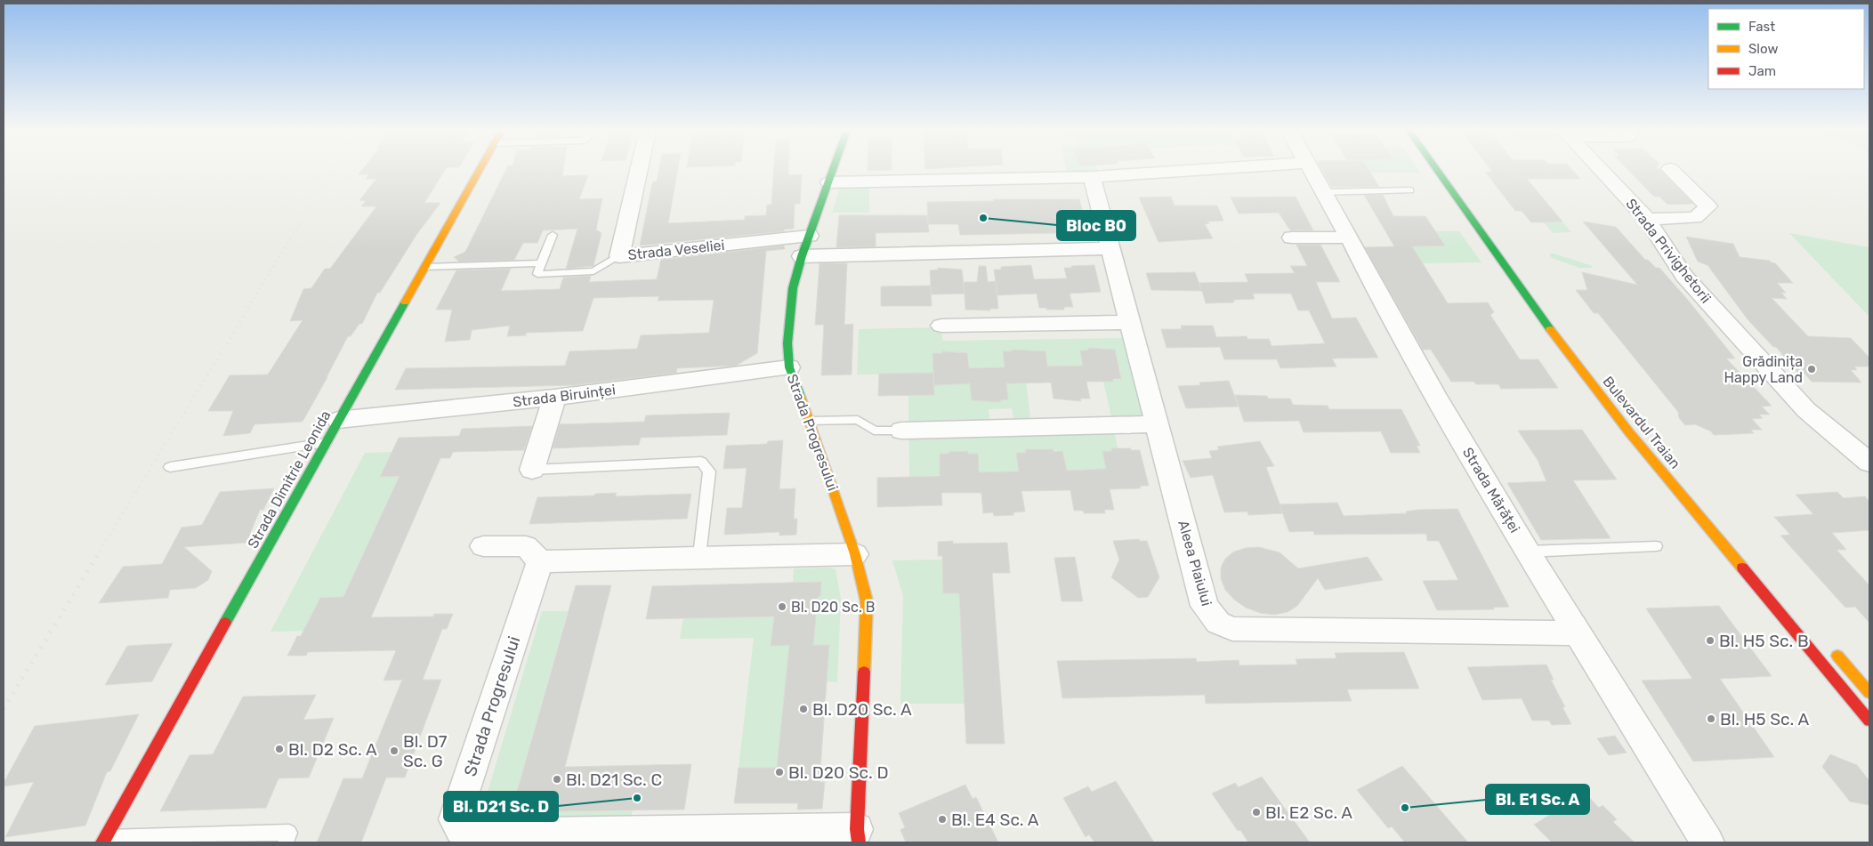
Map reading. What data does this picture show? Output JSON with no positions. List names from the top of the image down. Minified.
{"streets":{"main road":["Bulevardul Traian","Strada Progresului","Strada Dimitrie Leonida"],"street":["Strada Veseliei","Strada Privighetorii","Strada Biruinței","Strada Mărăței","Aleea Plaiului"]},"crossings":[["Strada Veseliei","Strada Progresului"],["Strada Biruinței","Strada Progresului"],["Strada Biruinței","Strada Dimitrie Leonida"],["Strada Mărăței","Aleea Plaiului"]],"places":["Bloc B0","Grădinița Happy Land","Bl. D20 Sc. B","Bl. H5 Sc. B","Bl. D20 Sc. A","Bl. H5 Sc. A","Bl. D2 Sc. A","Bl. D7 Sc. G","Bl. D20 Sc. D","Bl. D21 Sc. C","Bl. D21 Sc. D","Bl. E1 Sc. A","Bl. E2 Sc. A","Bl. E4 Sc. A"],"legend":["Fast","Slow","Jam"]}
